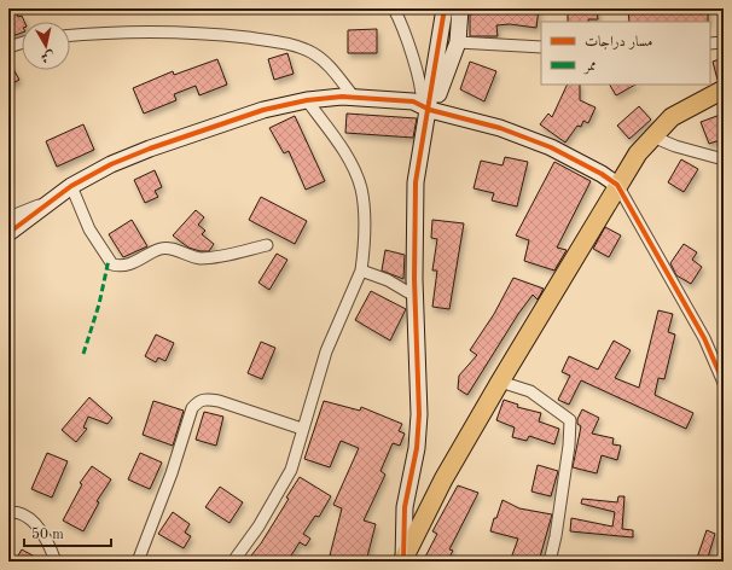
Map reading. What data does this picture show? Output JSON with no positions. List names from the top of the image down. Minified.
{"legend":["مسار دراجات","ممر"],"scale_bar":"50 m","north":"bottom"}
